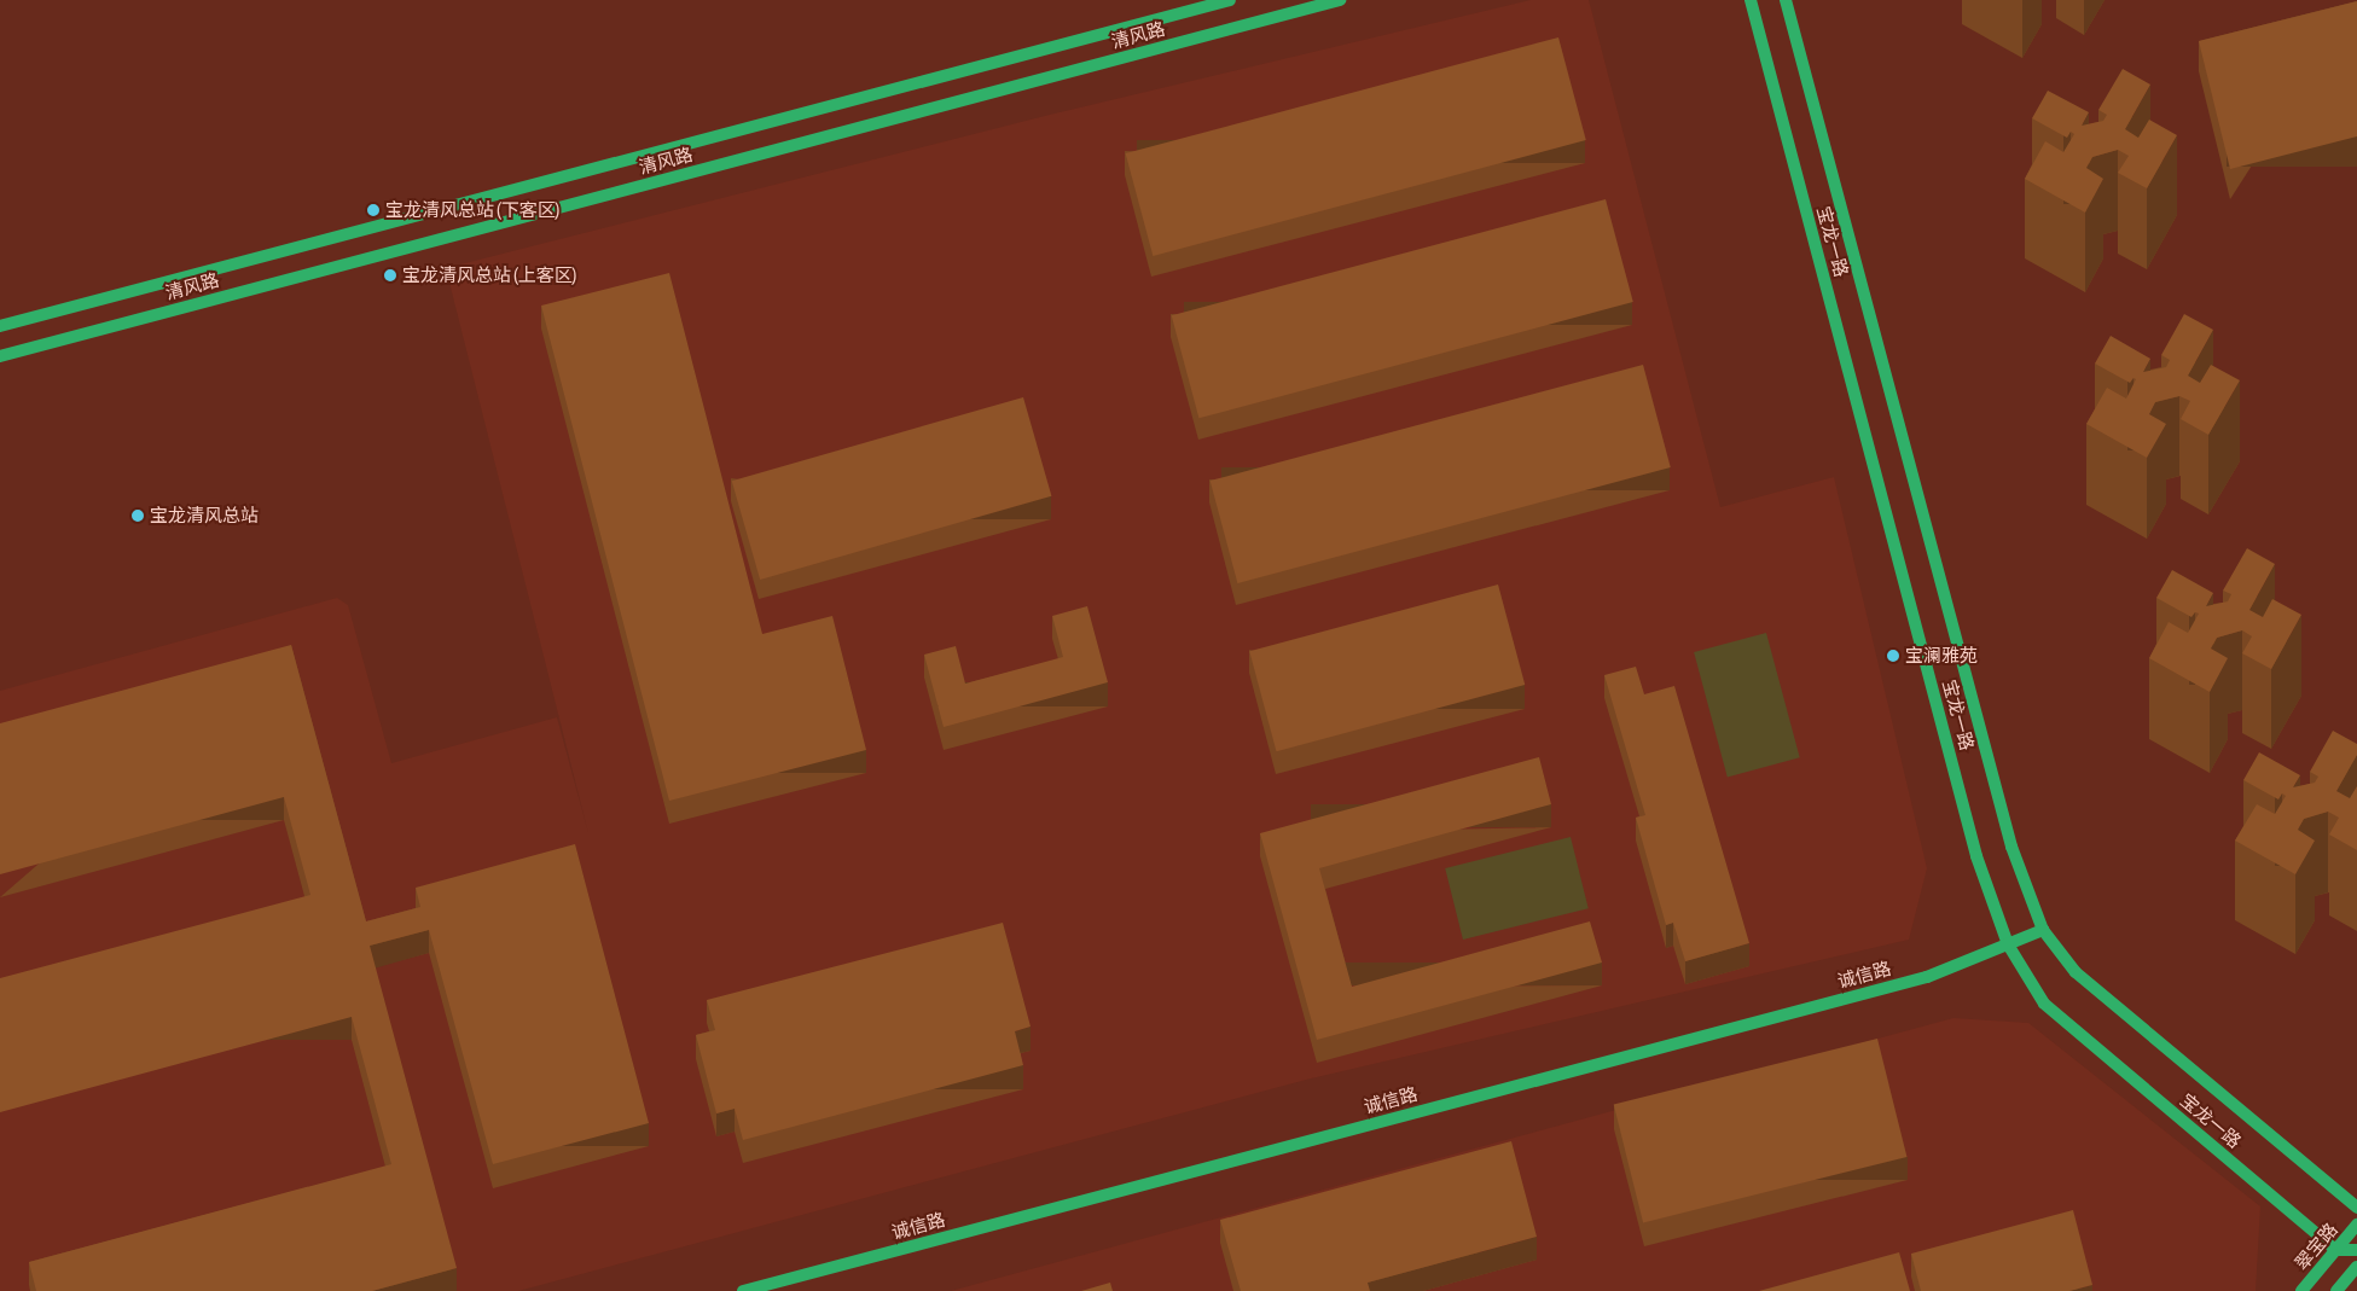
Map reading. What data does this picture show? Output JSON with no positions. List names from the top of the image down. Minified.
{"streets":{"street":["清风路","宝龙一路","诚信路","翠宝路"]},"crossings":[["宝龙一路","诚信路"],["宝龙一路","翠宝路"]],"places":["宝龙清风总站 (下客区)","宝龙清风总站 (上客区)","宝龙清风总站","宝澜雅苑"]}
